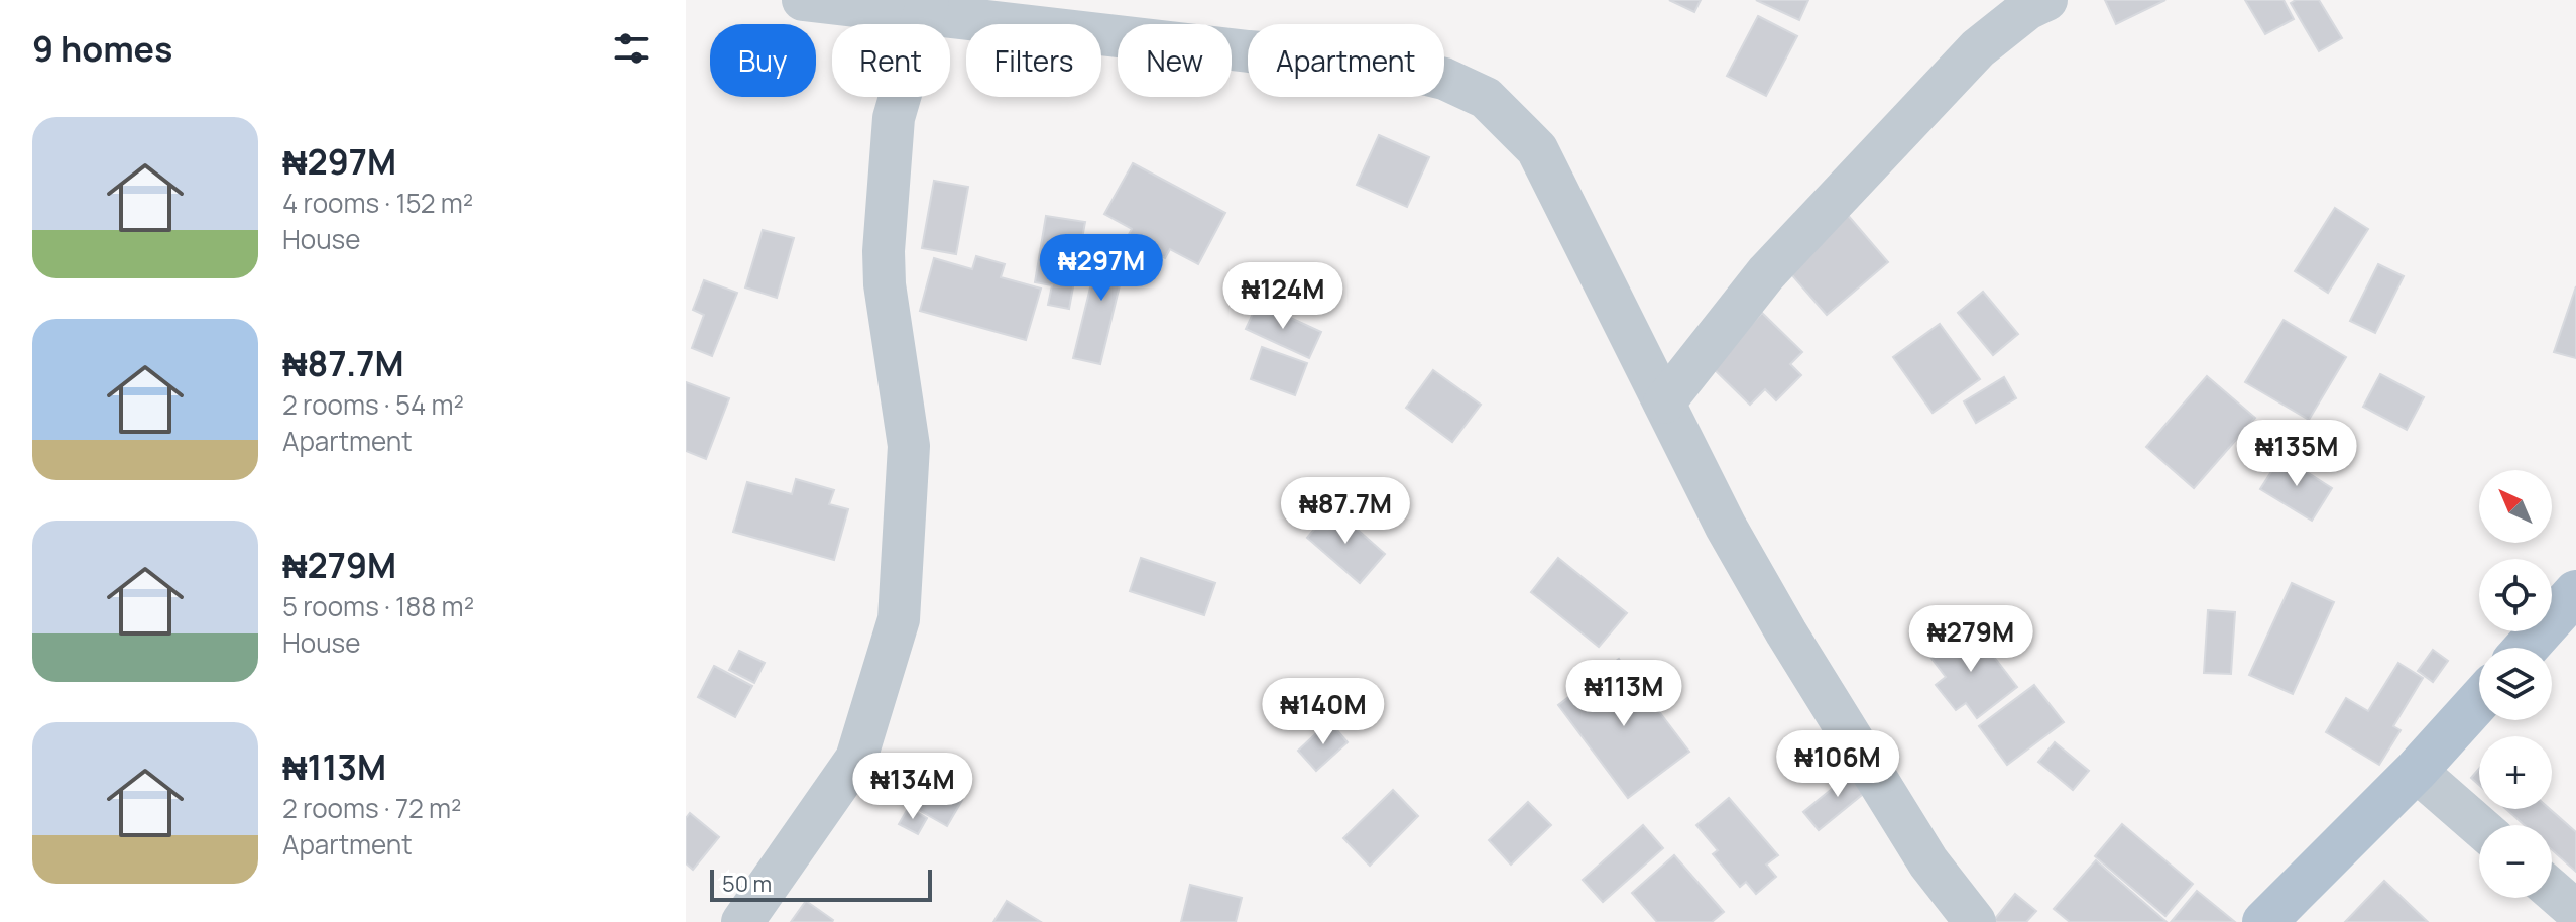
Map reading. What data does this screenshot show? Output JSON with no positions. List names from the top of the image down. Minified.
{"scale_bar":"50 m","north":"top left","page":{"heading":"9 homes","chip":["Buy","Rent","Filters","New","Apartment"],"list":[{"name":"₦297M","note":"4 rooms · 152 m² · House"},{"name":"₦87.7M","note":"2 rooms · 54 m² · Apartment"},{"name":"₦279M","note":"5 rooms · 188 m² · House"},{"name":"₦113M","note":"2 rooms · 72 m² · Apartment"}],"price":["₦297M","₦124M","₦135M","₦87.7M","₦279M","₦113M","₦140M","₦106M","₦134M"],"map_buttons":["+","−"],"scale":"50 m"}}
